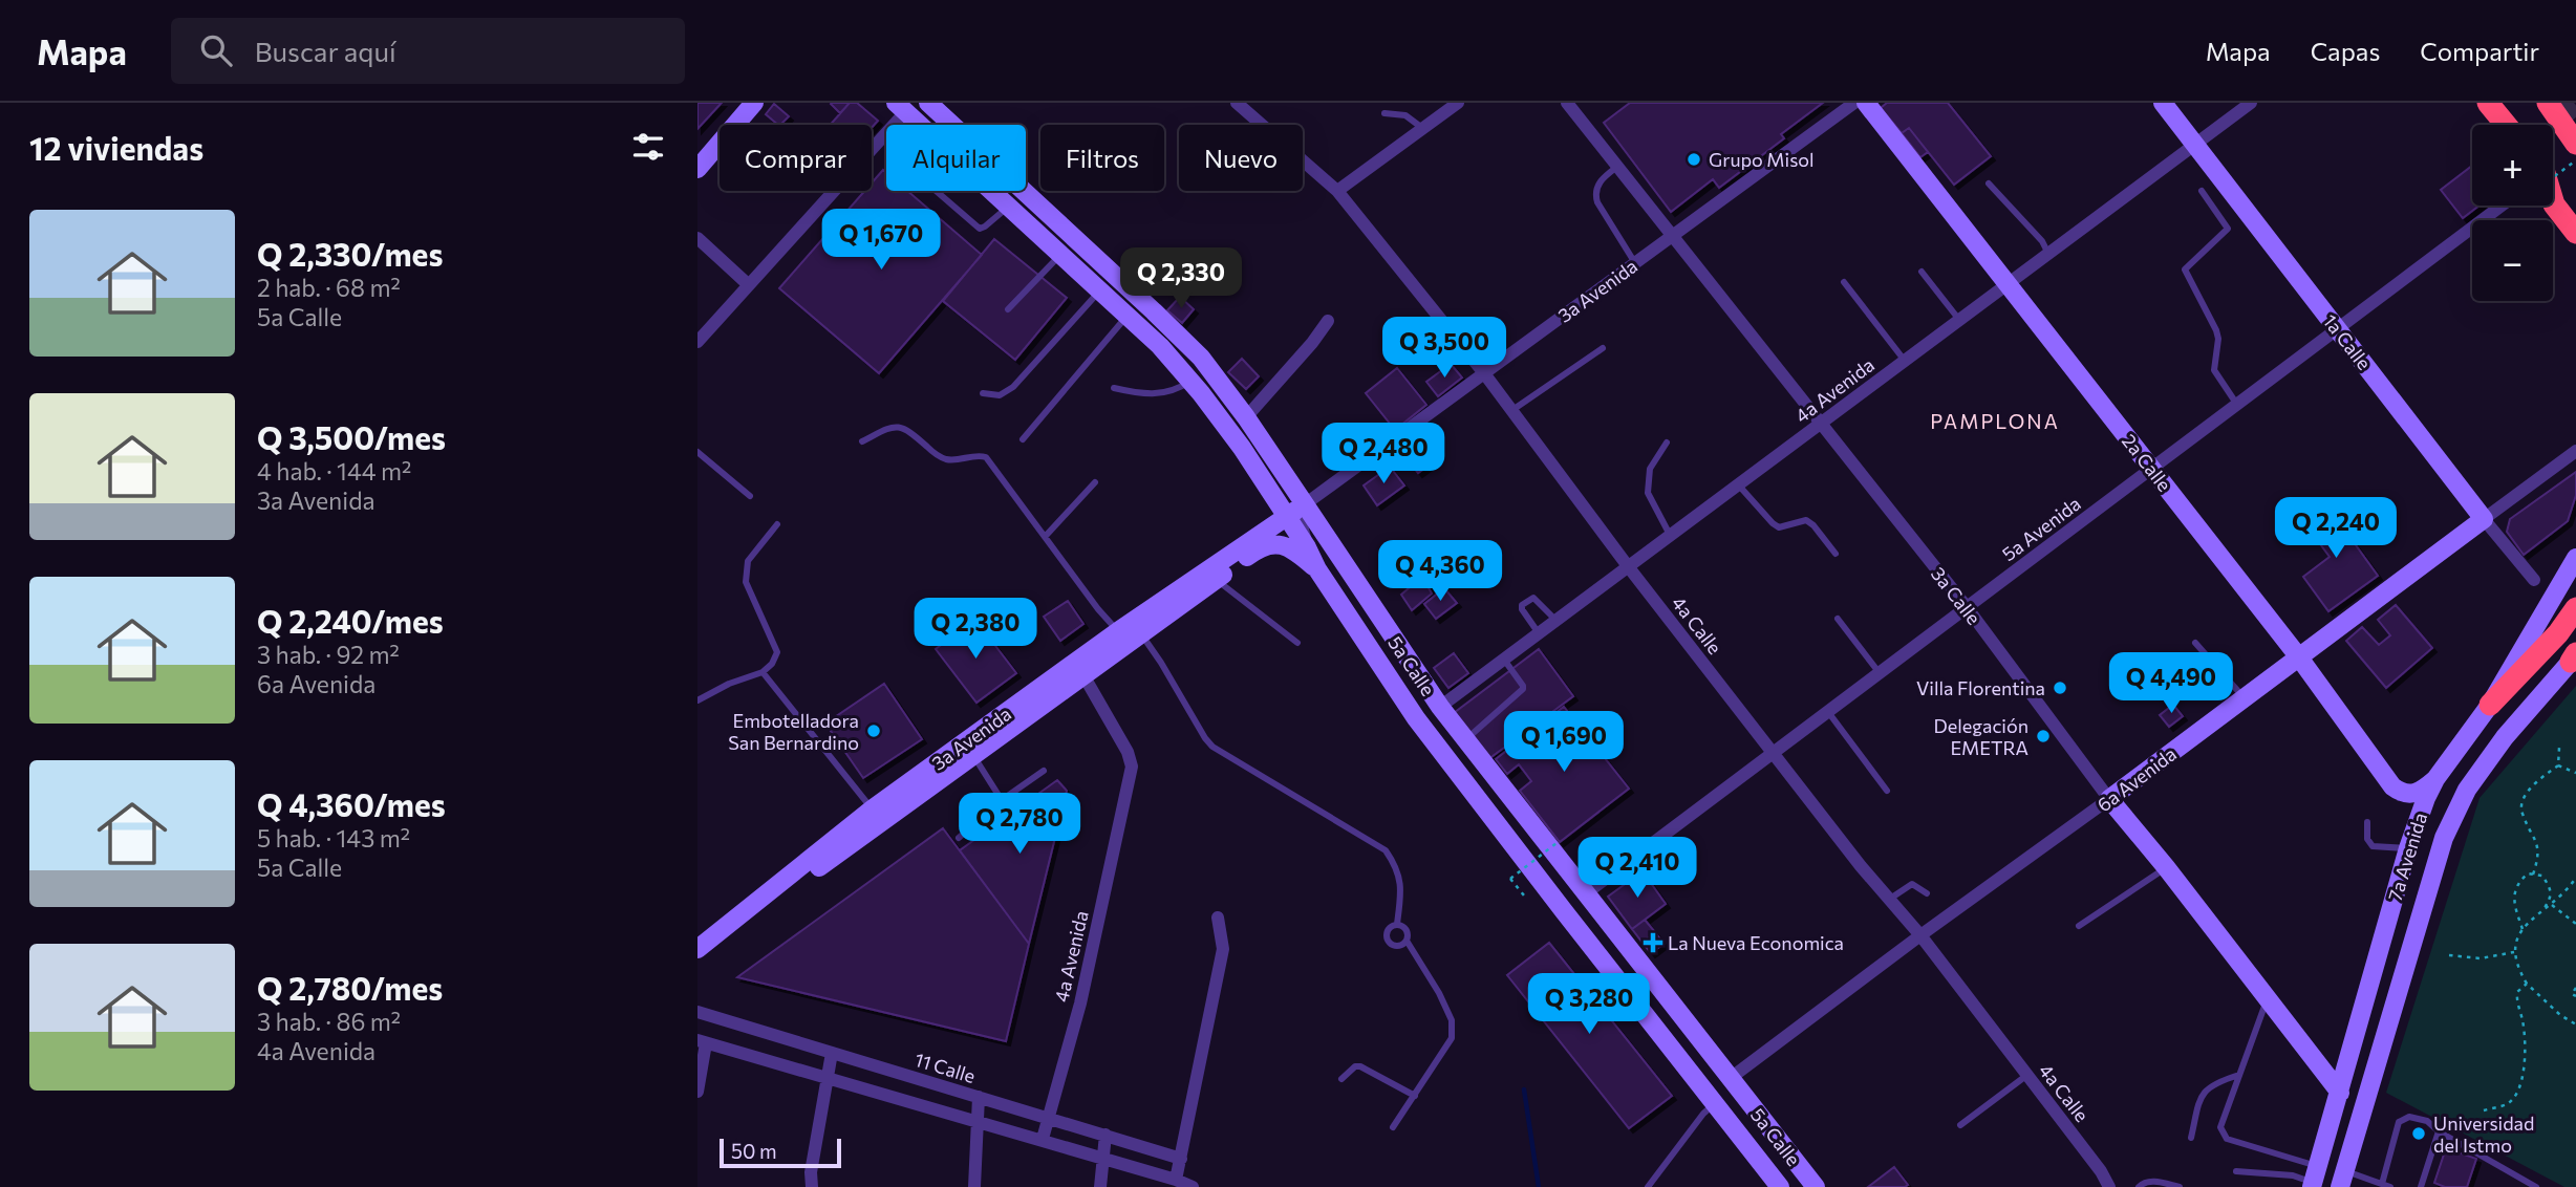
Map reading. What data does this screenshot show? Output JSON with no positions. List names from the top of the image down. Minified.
{"streets":{"main road":["3a Avenida","1a Calle","2a Calle","3a Calle","5a Calle","6a Avenida","7a Avenida"],"street":["4a Avenida","5a Avenida","4a Calle","11 Calle"]},"crossings":[["3a Avenida","4a Avenida"],["3a Avenida","3a Calle"],["3a Avenida","4a Calle"],["3a Avenida","5a Calle"],["1a Calle","4a Avenida"],["1a Calle","5a Avenida"],["1a Calle","6a Avenida"],["4a Avenida","2a Calle"],["4a Avenida","3a Calle"],["4a Avenida","4a Calle"],["4a Avenida","5a Calle"],["4a Avenida","11 Calle"],["2a Calle","5a Avenida"],["2a Calle","6a Avenida"],["2a Calle","7a Avenida"],["5a Avenida","3a Calle"],["5a Avenida","4a Calle"],["5a Avenida","5a Calle"],["3a Calle","6a Avenida"],["3a Calle","7a Avenida"],["4a Calle","6a Avenida"],["5a Calle","6a Avenida"]],"districts":["PAMPLONA"],"places":{"other":["Grupo Misol","Villa Florentina","Embotelladora San Bernardino","Delegación EMETRA","Universidad del Istmo"],"health":["La Nueva Economica"]},"scale_bar":"50 m","page":{"header":"Mapa","search":"Buscar aquí","nav":["Mapa","Capas","Compartir"],"heading":"12 viviendas","map_buttons":["+","−"],"chip":["Comprar","Alquilar","Filtros","Nuevo"],"list":[{"name":"Q 2,330/mes","note":"2 hab. · 68 m² · 5a Calle"},{"name":"Q 3,500/mes","note":"4 hab. · 144 m² · 3a Avenida"},{"name":"Q 2,240/mes","note":"3 hab. · 92 m² · 6a Avenida"},{"name":"Q 4,360/mes","note":"5 hab. · 143 m² · 5a Calle"},{"name":"Q 2,780/mes","note":"3 hab. · 86 m² · 4a Avenida"}],"price":["Q 1,670","Q 2,330","Q 3,500","Q 2,480","Q 2,240","Q 4,360","Q 2,380","Q 4,490","Q 1,690","Q 2,780","Q 2,410","Q 3,280"],"scale":"50 m"}}
